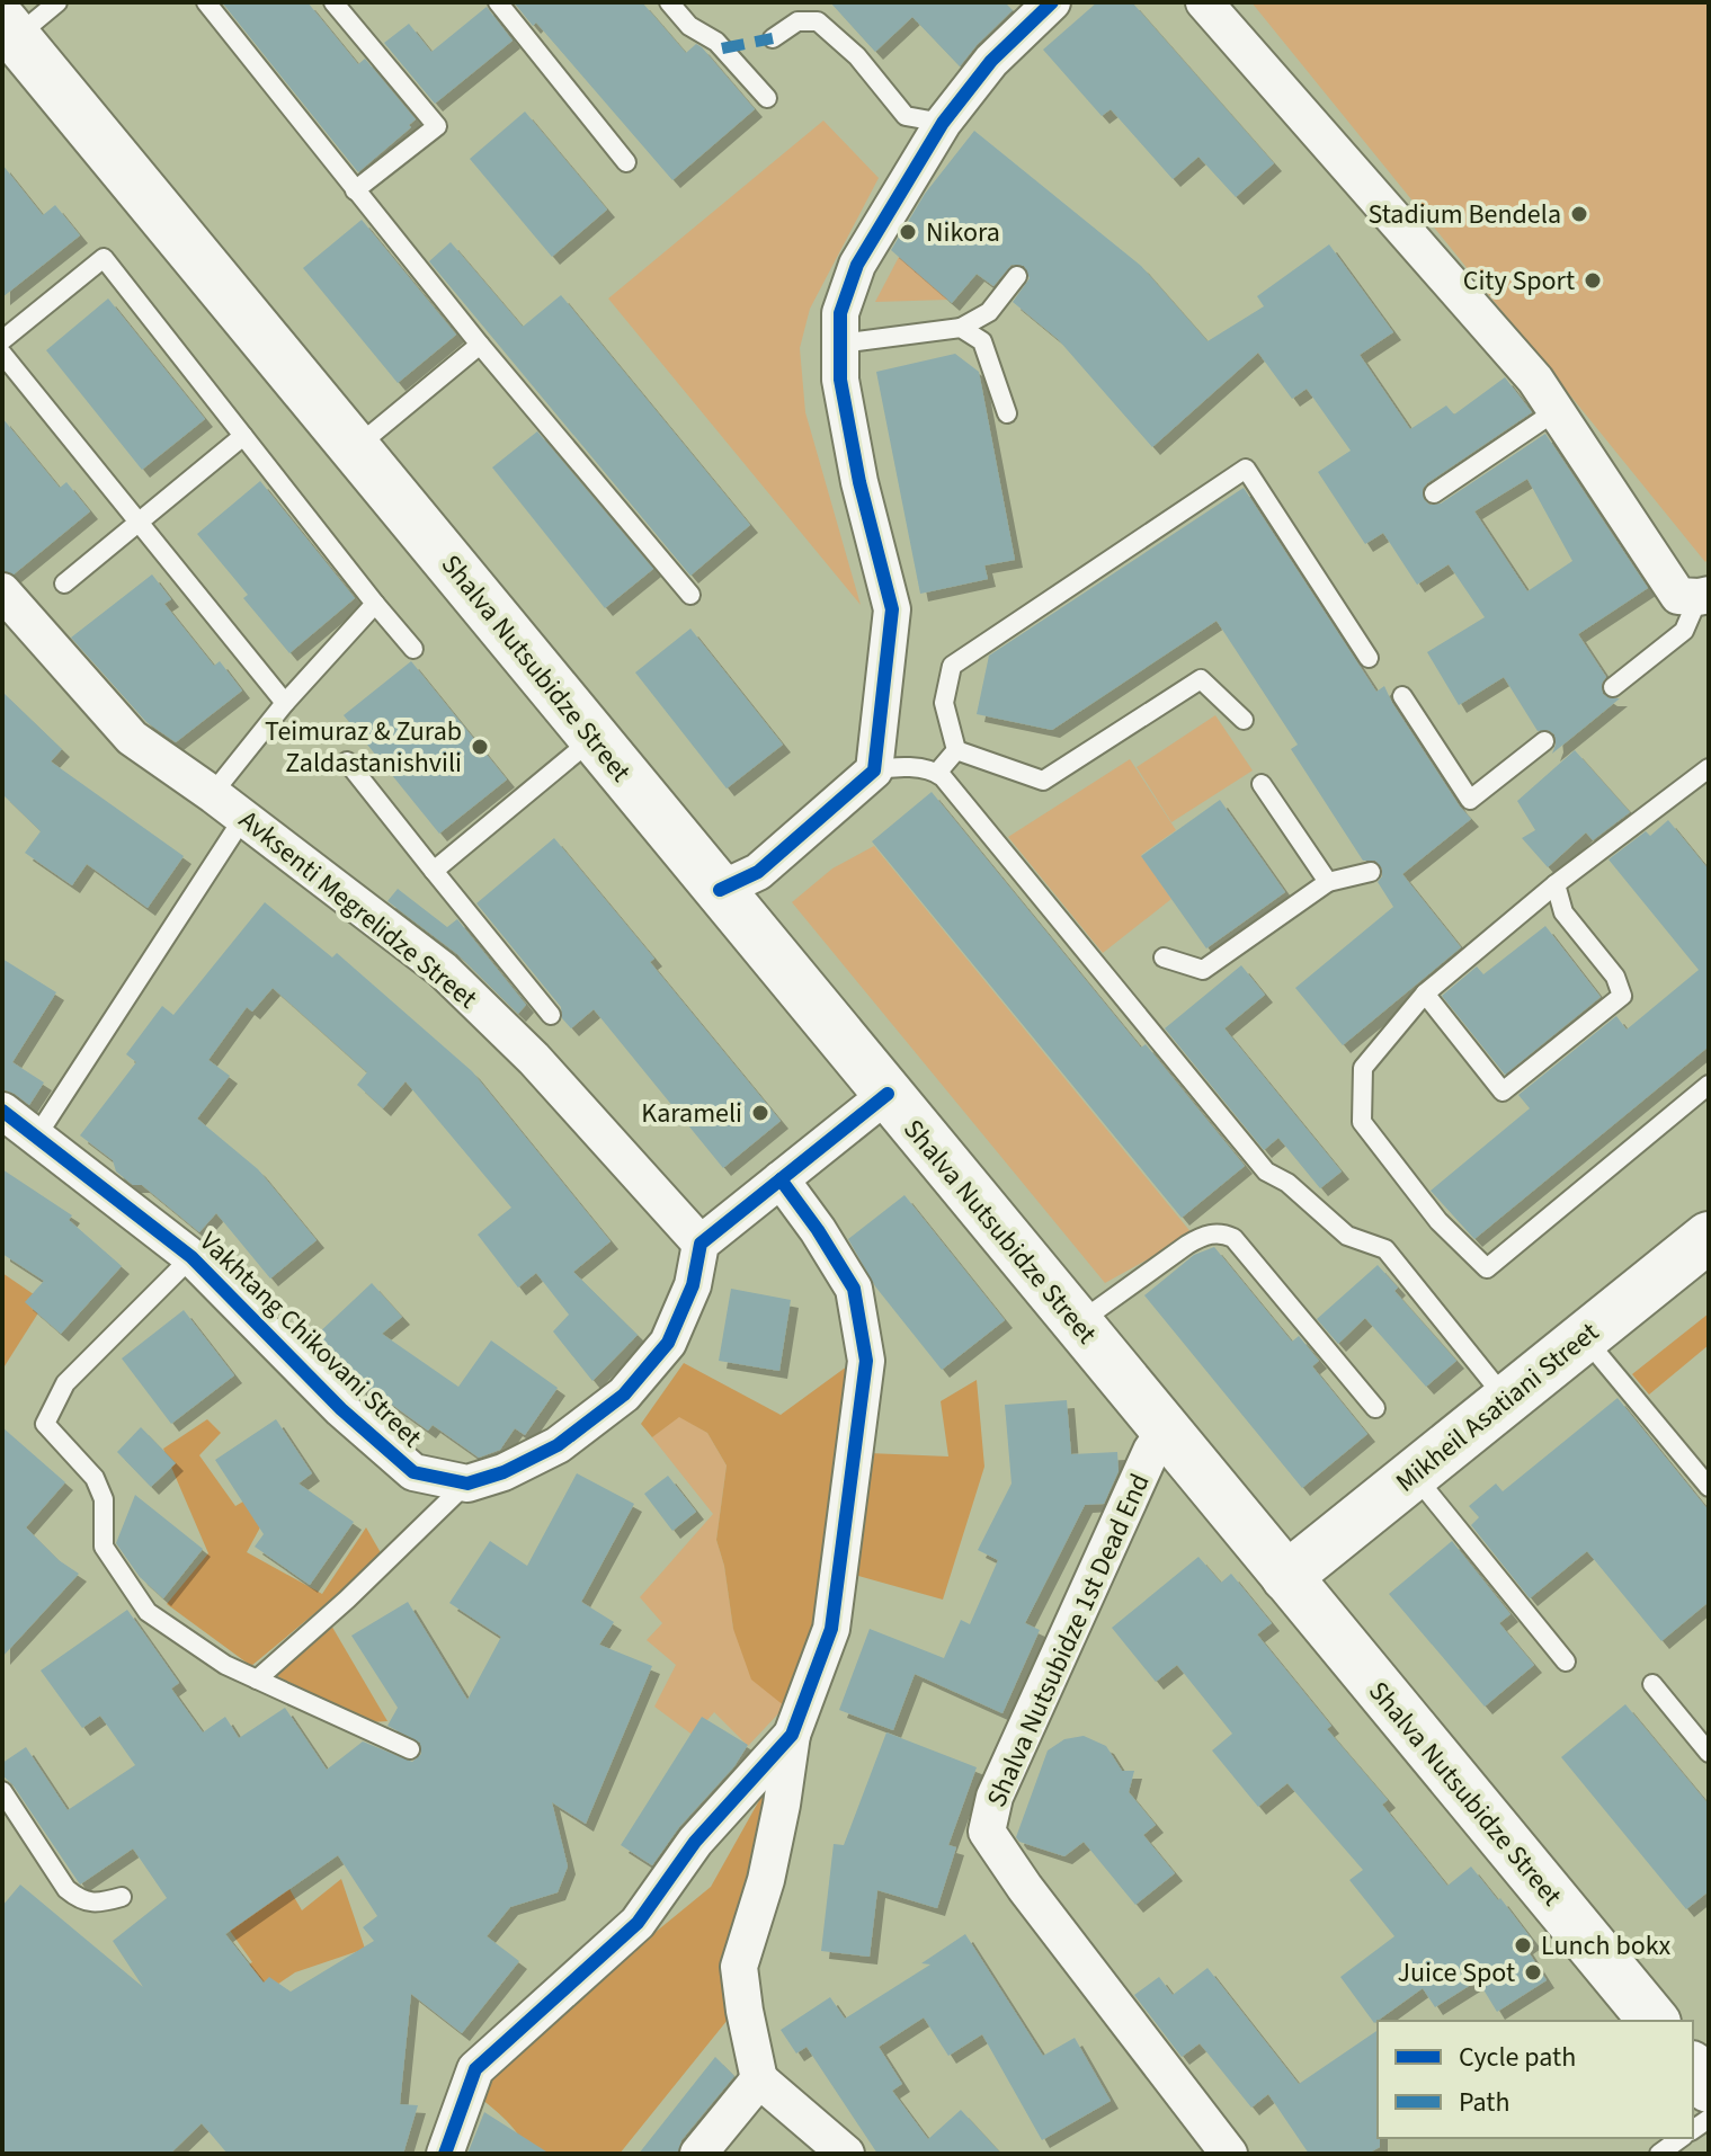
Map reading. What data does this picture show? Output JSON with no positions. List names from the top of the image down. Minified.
{"streets":{"main road":["Shalva Nutsubidze Street","Mikheil Asatiani Street"],"street":["Avksenti Megrelidze Street","Vakhtang Chikovani Street","Shalva Nutsubidze 1st Dead End"]},"crossings":[["Shalva Nutsubidze Street","Mikheil Asatiani Street"],["Shalva Nutsubidze Street","Shalva Nutsubidze 1st Dead End"]],"places":["Stadium Bendela","Nikora","City Sport","Teimuraz & Zurab Zaldastanishvili","Karameli","Lunch bokx","Juice Spot"],"legend":["Cycle path","Path"]}
